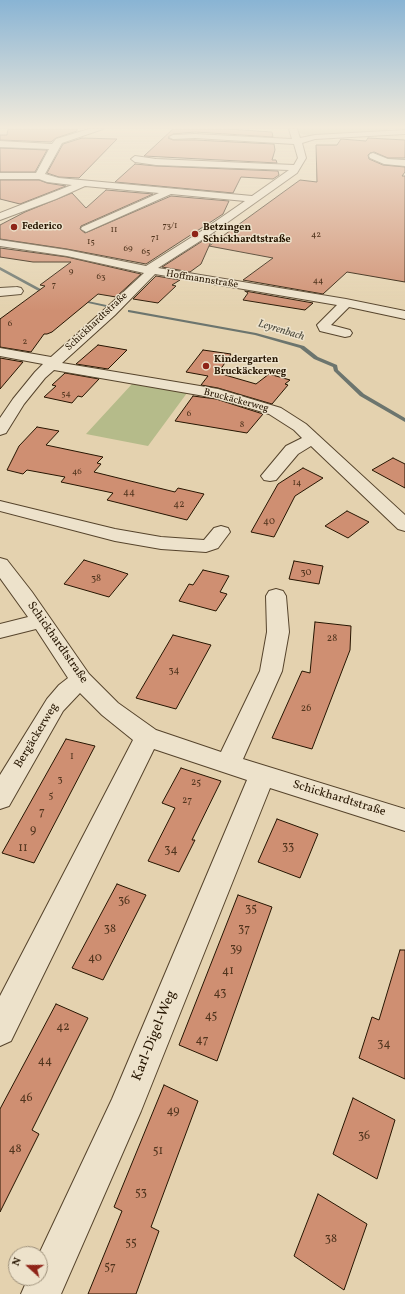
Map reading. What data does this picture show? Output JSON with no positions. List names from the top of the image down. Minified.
{"streets":{"street":["Hoffmannstraße","Schickhardtstraße","Bruckäckerweg","Bergäckerweg","Karl-Digel-Weg"]},"crossings":[["Hoffmannstraße","Schickhardtstraße"],["Schickhardtstraße","Bruckäckerweg"],["Schickhardtstraße","Bergäckerweg"],["Schickhardtstraße","Karl-Digel-Weg"]],"water":["Leyrenbach"],"places":["Federico","Betzingen Schickhardtstraße","Kindergarten Bruckäckerweg"],"house_numbers":["73/1","11","42","71","15","69","65","9","63","44","7","6","2","54","6","8","46","14","44","42","40","30","38","28","34","26","1","3","25","5","27","7","9","33","11","34","36","35","38","37","39","40","41","43","45","42","47","34","44","46","49","36","48","51","53","38","55","57"],"north":"left"}
